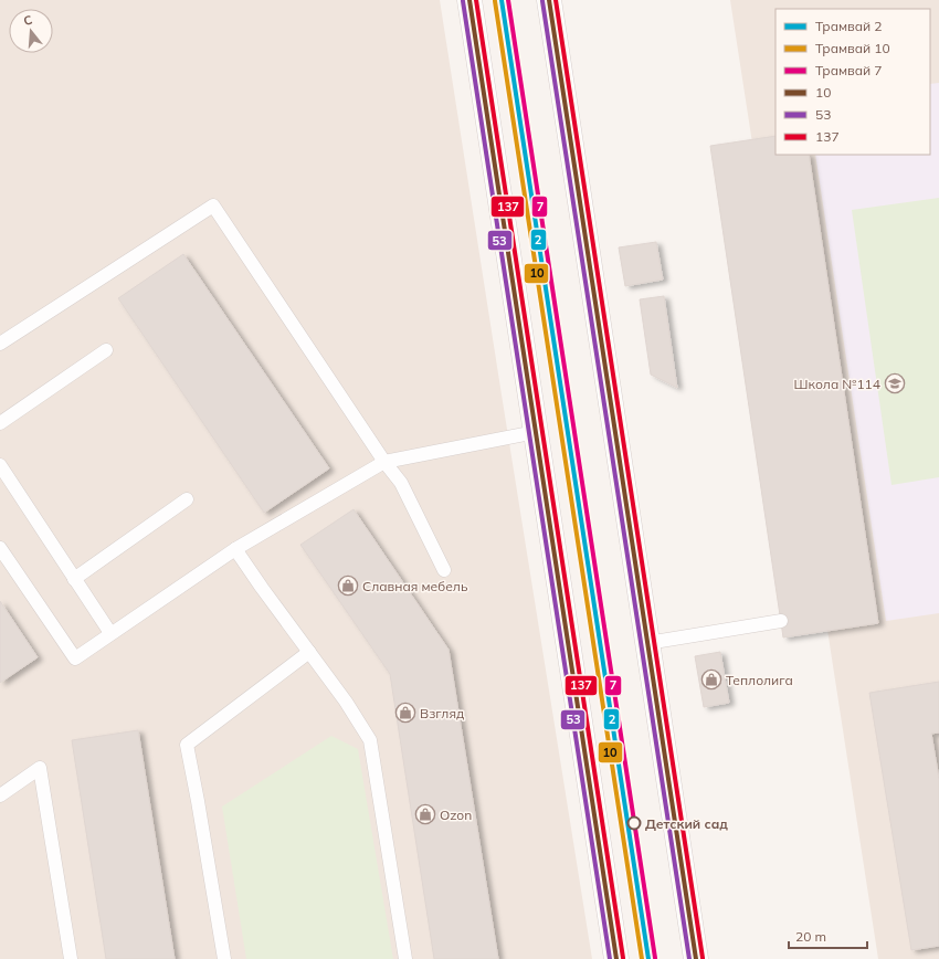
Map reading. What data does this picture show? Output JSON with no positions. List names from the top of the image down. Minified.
{"places":{"school or university":["Школа №114"],"shop":["Славная мебель","Теплолига","Взгляд","Ozon"],"other":["Детский сад"]},"lines":["tram line 2","tram line 7","transit line 10","transit line 137","tram line 10","transit line 53"],"legend":["Трамвай 2","Трамвай 10","Трамвай 7","10","53","137"],"scale_bar":"20 m","north":"top"}
